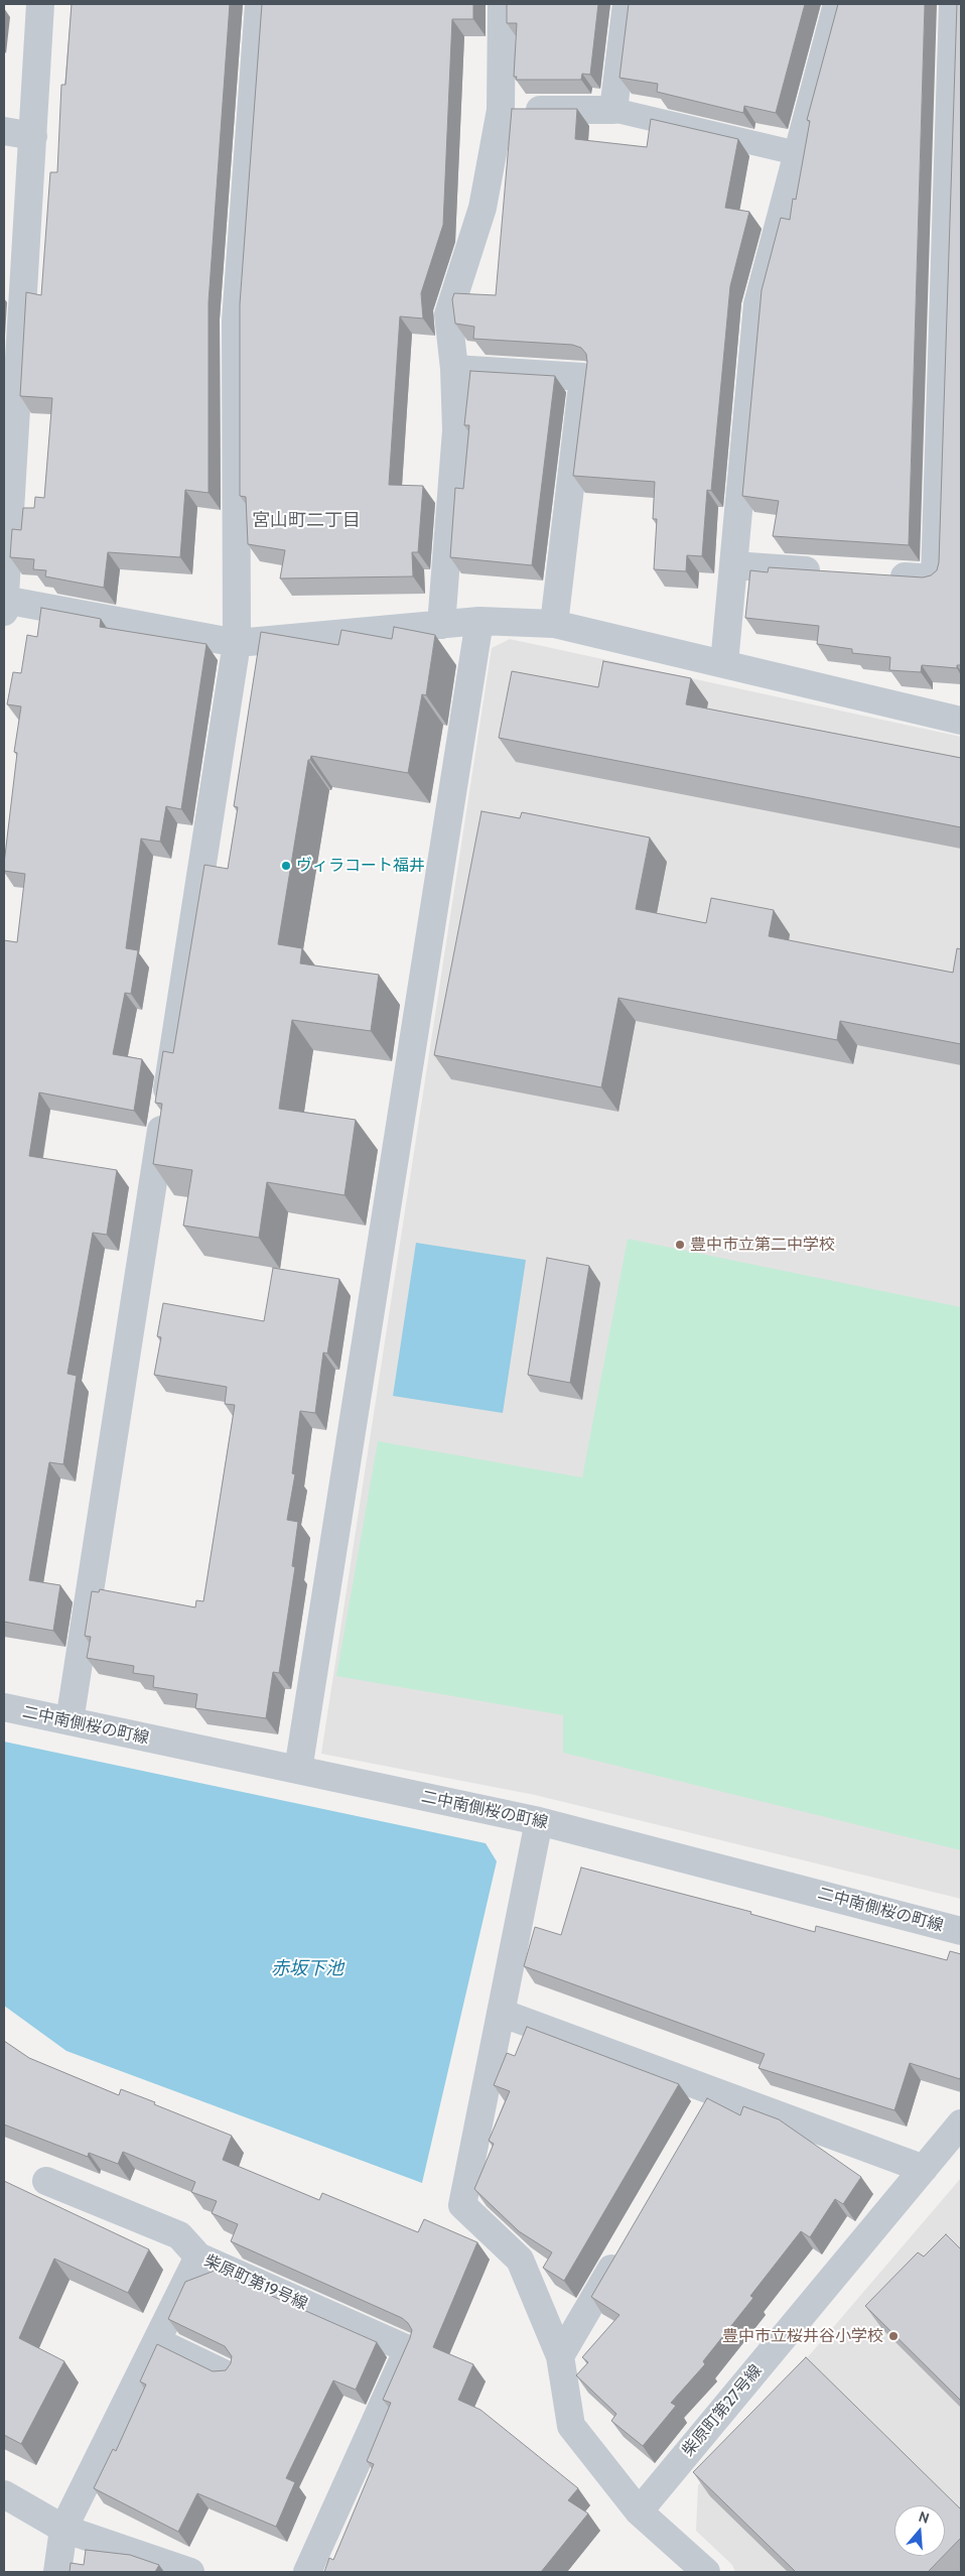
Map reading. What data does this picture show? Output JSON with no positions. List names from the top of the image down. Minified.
{"streets":{"street":["二中南側桜の町線","柴原町第19号線","柴原町第27号線"]},"districts":["宮山町二丁目"],"water":["赤坂下池"],"places":["ヴィラコート福井","豊中市立第二中学校","豊中市立桜井谷小学校"],"north":"top"}
